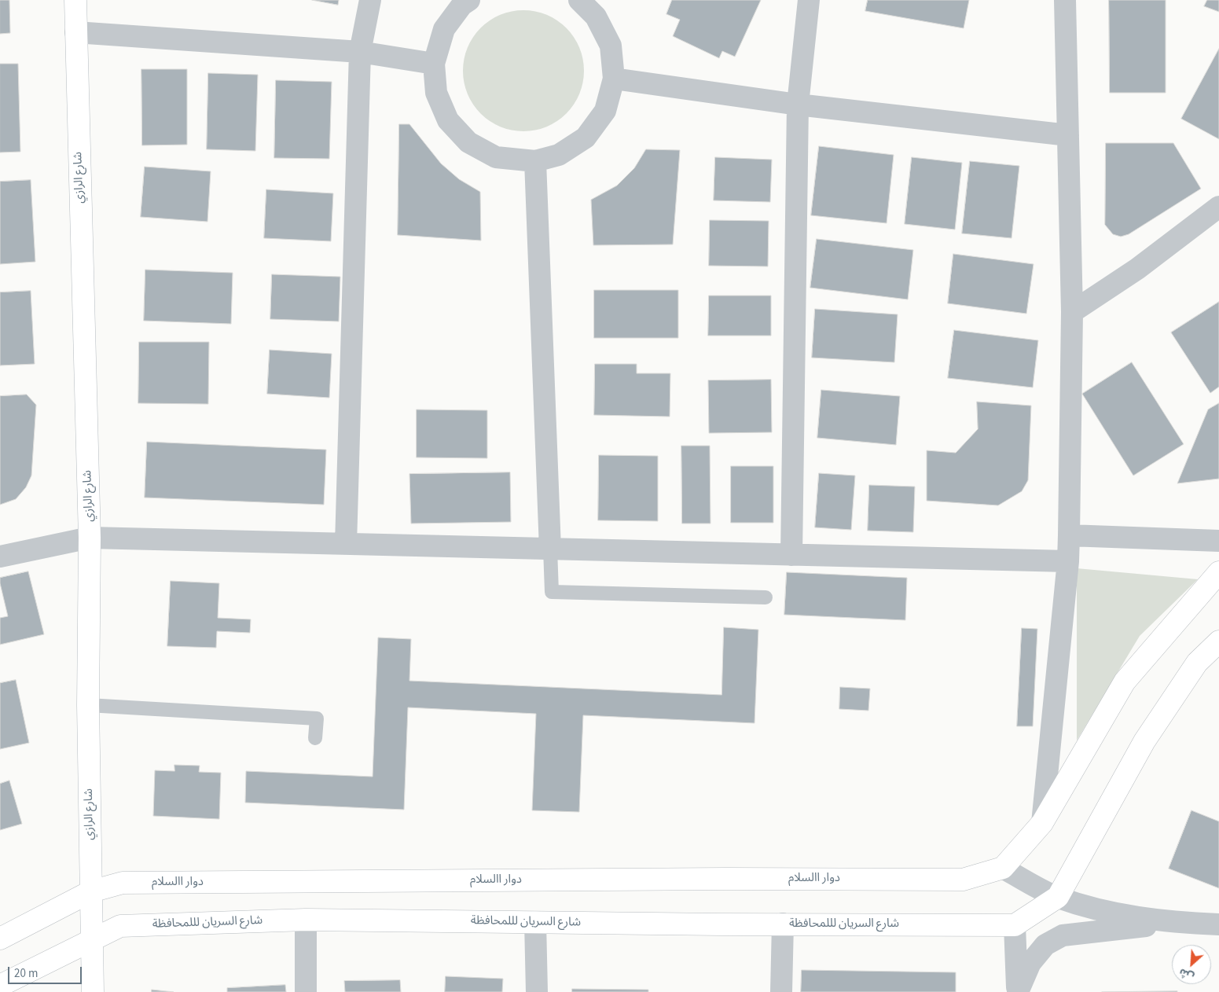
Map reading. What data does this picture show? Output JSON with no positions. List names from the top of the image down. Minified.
{"streets":{"main road":["شارع الرازي","دوار االسلام","شارع السريان لللمحافظة"]},"crossings":[["شارع الرازي","دوار االسلام"],["شارع الرازي","شارع السريان لللمحافظة"]],"scale_bar":"20 m","north":"bottom left"}
